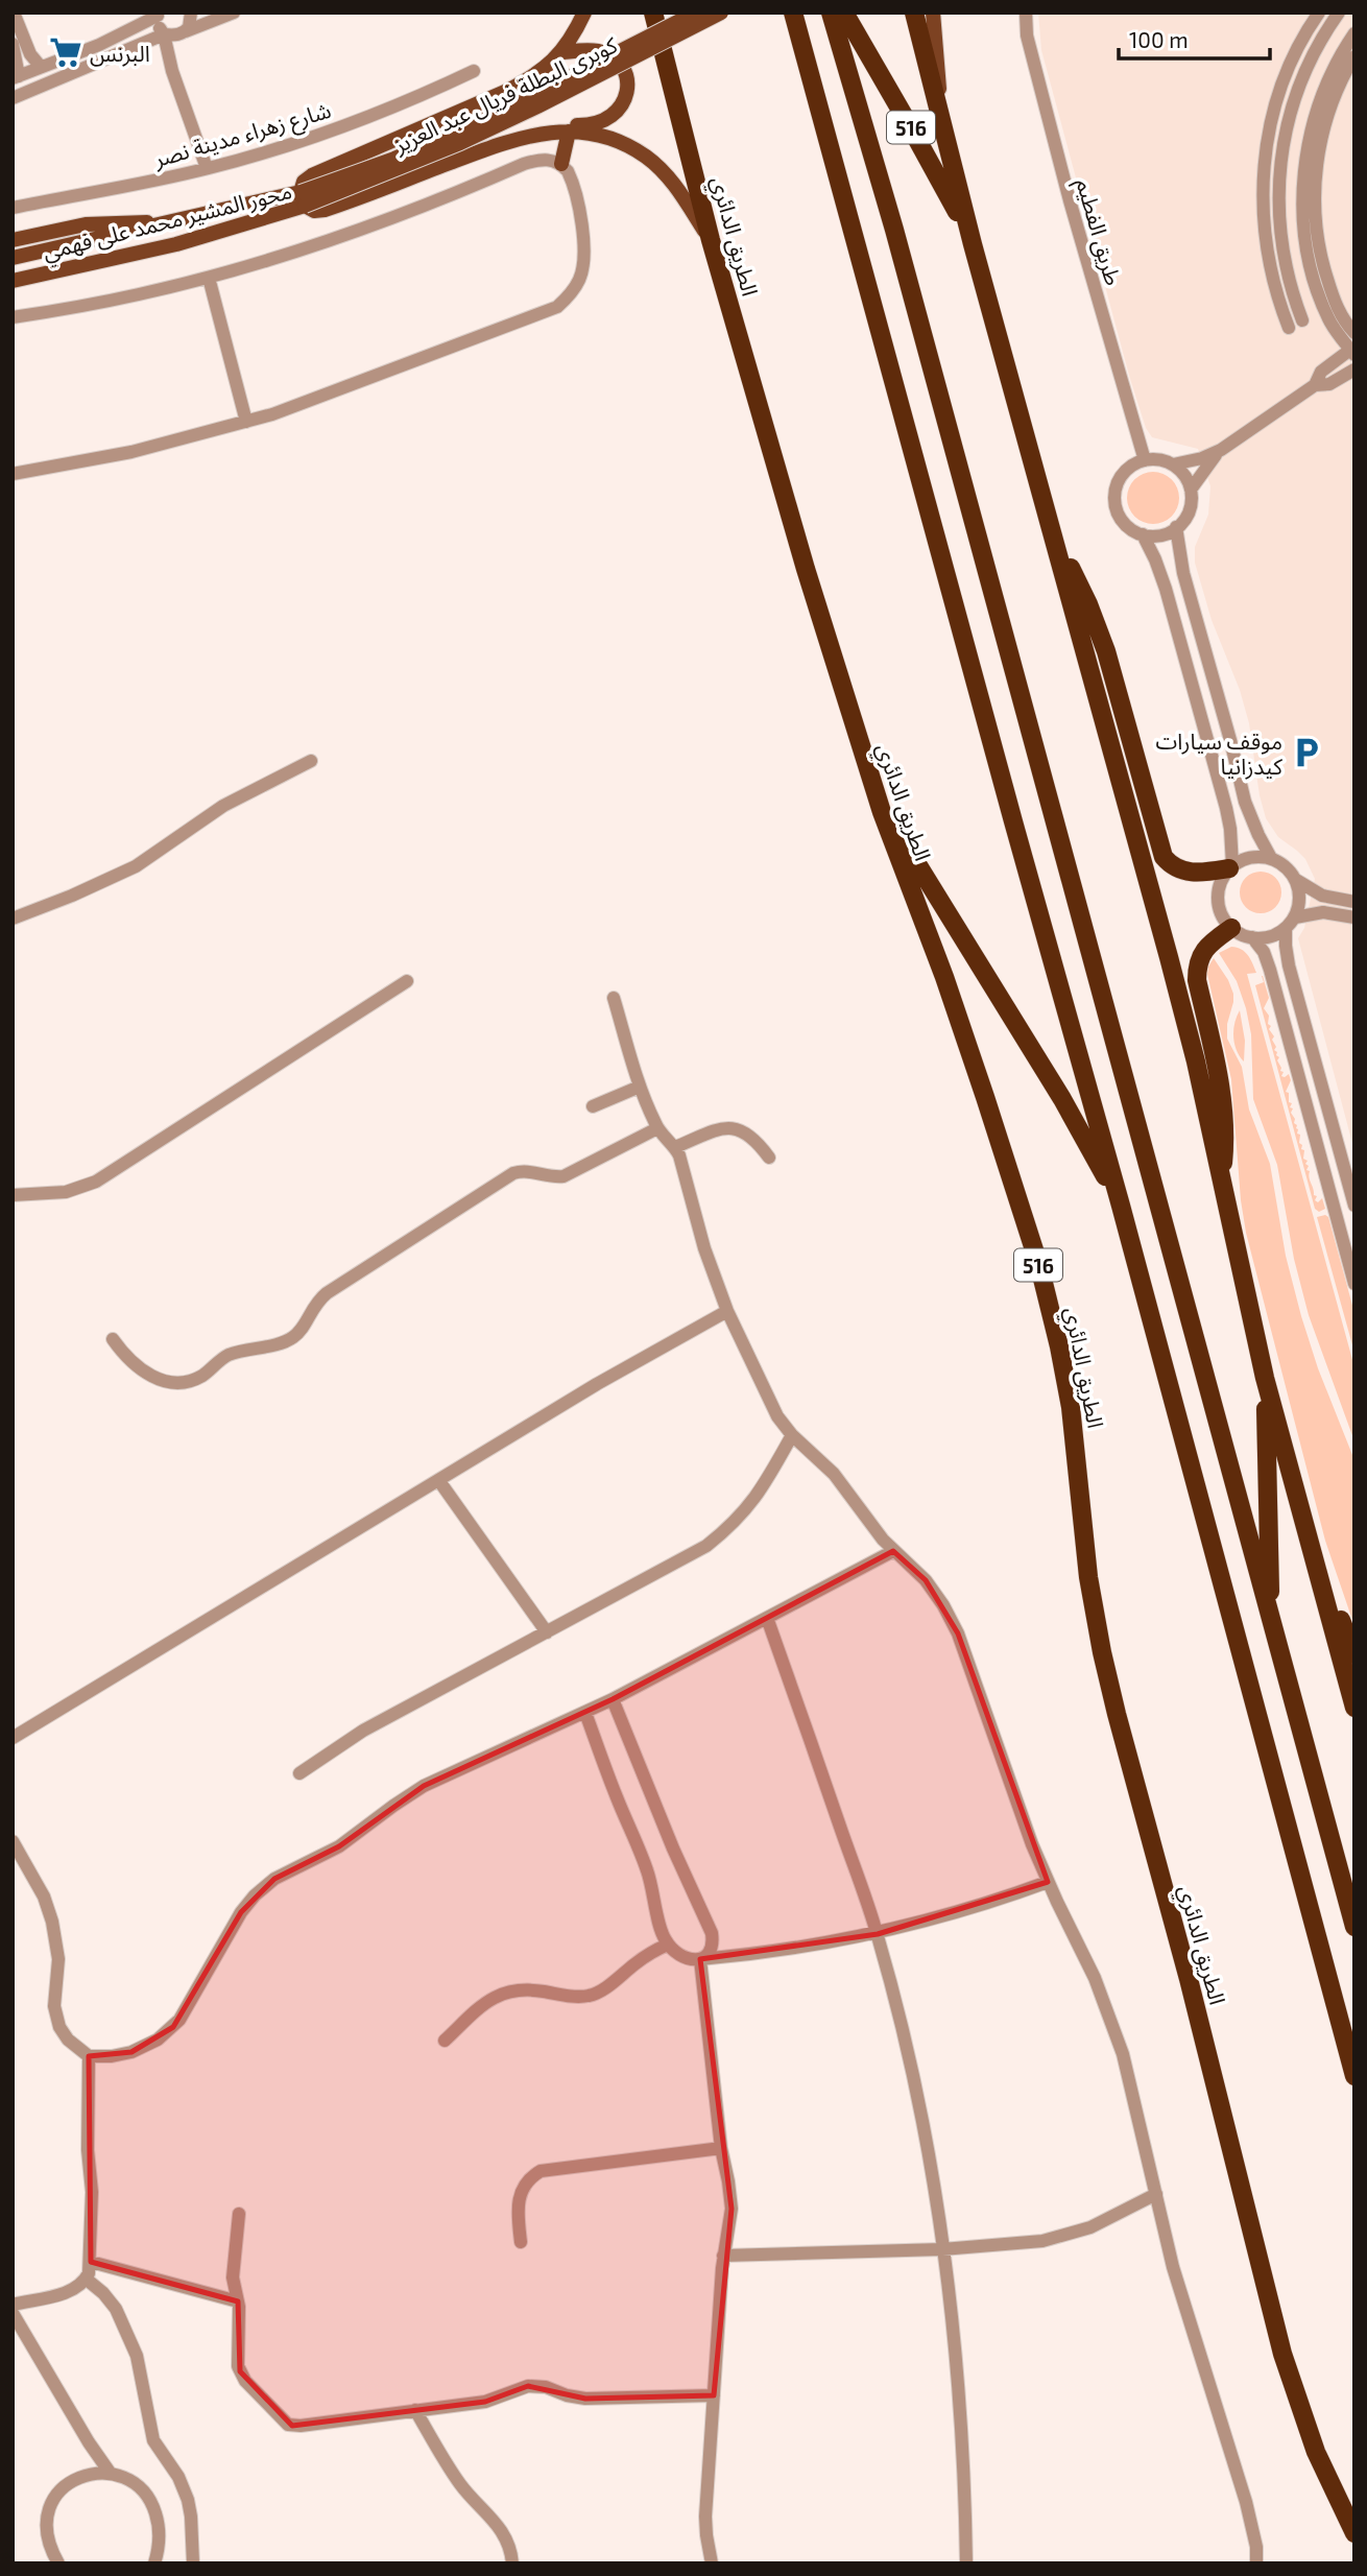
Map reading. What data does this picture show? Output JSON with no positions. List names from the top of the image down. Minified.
{"streets":{"highway":["516","الطريق الدائري"],"main road":["كوبرى البطلة فريال عبد العزيز","محور المشير محمد على فهمي"],"street":["شارع زهراء مدينة نصر","طريق الفطيم"]},"crossings":[["كوبرى البطلة فريال عبد العزيز","محور المشير محمد على فهمي"],["516","الطريق الدائري"],["محور المشير محمد على فهمي","الطريق الدائري"]],"places":{"supermarket":["البرنس"],"parking":["موقف سيارات كيدزانيا"]},"scale_bar":"100 m"}
